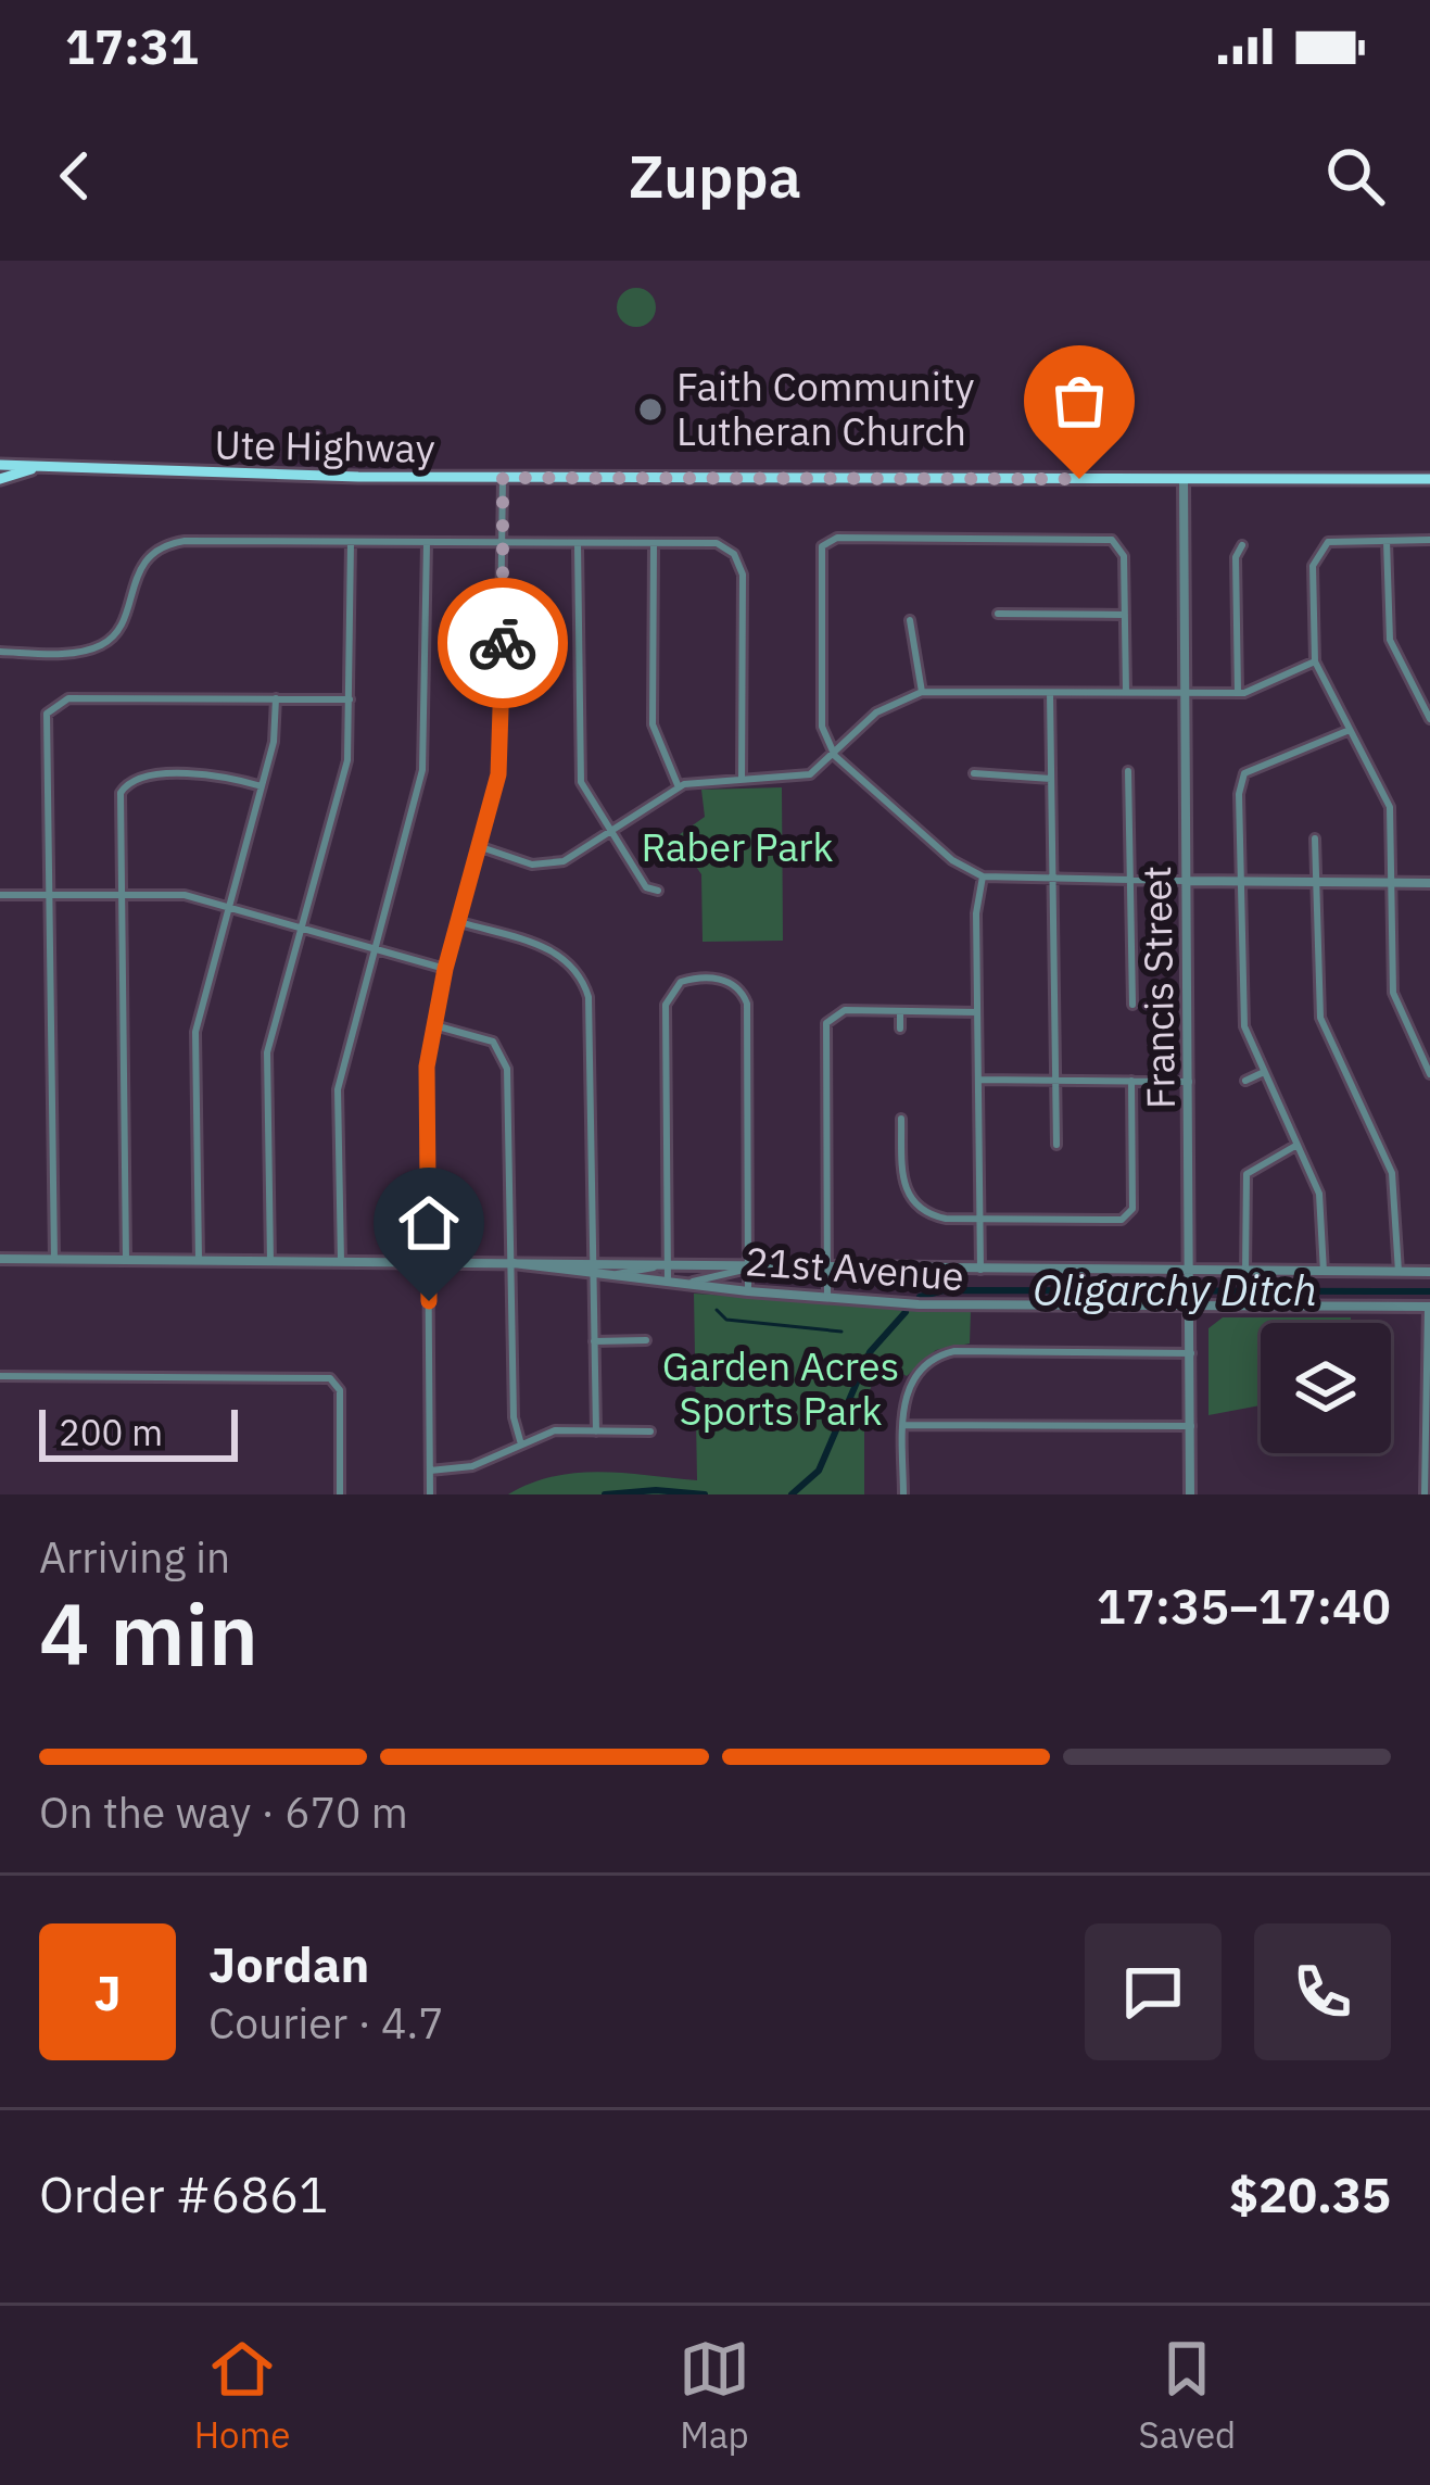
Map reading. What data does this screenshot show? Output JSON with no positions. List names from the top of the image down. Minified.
{"streets":{"main road":["Ute Highway"],"street":["Francis Street","21st Avenue"]},"crossings":[["Ute Highway","Francis Street"],["Francis Street","21st Avenue"]],"water":["Oligarchy Ditch"],"parks":["Raber Park","Garden Acres Sports Park"],"places":["Faith Community Lutheran Church"],"scale_bar":"200 m","page":{"status":"17:31","header":"Zuppa","scale":"200 m","heading":["4 min","Arriving in","17:35–17:40"],"panel":["Jordan","Courier · 4.7","Order #6861","$20.35"],"bar":"On the way · 670 m","round":"J","tabs":["Home","Map","Saved"]}}
